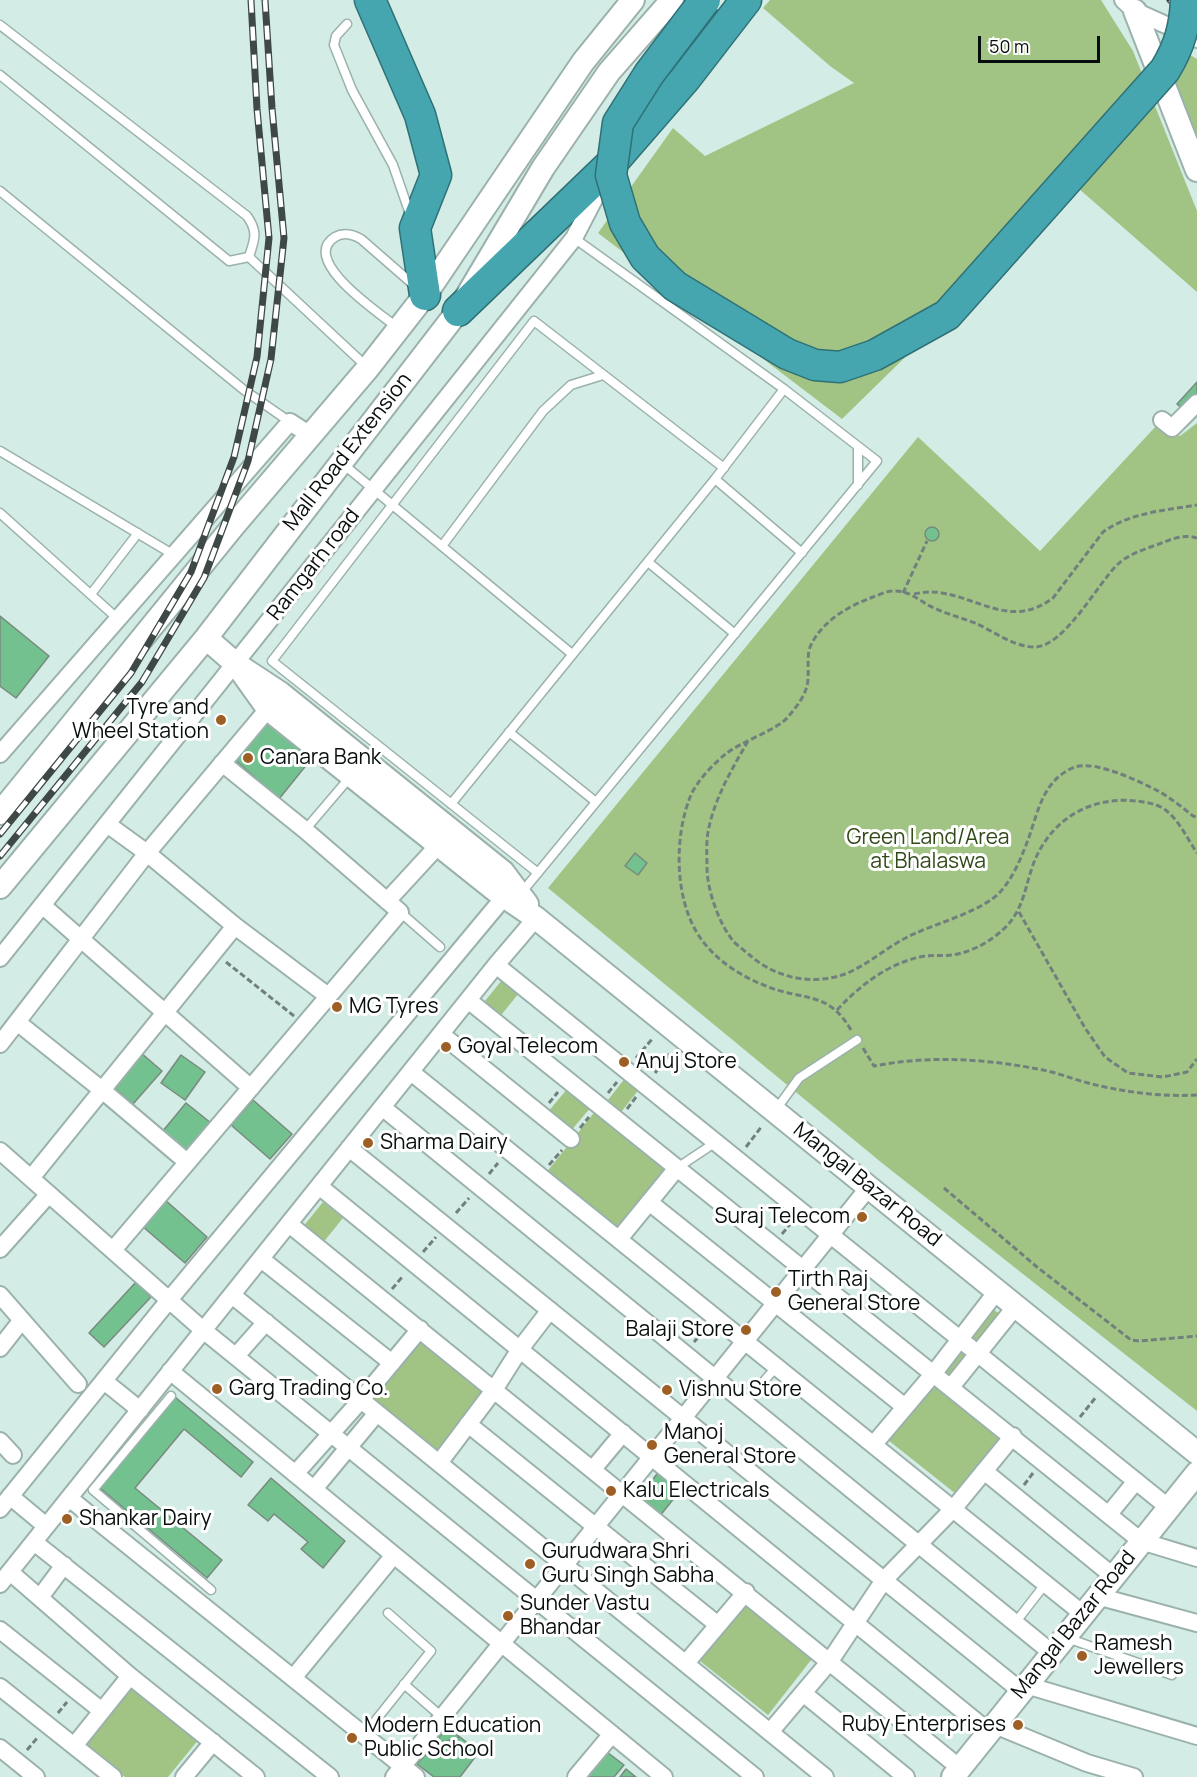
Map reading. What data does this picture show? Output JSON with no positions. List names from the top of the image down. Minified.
{"streets":{"main road":["Mall Road Extension","Mangal Bazar Road"],"street":["Ramgarh road"]},"parks":["Green Land/Area at Bhalaswa"],"places":["Tyre and Wheel Station","Canara Bank","MG Tyres","Goyal Telecom","Anuj Store","Sharma Dairy","Suraj Telecom","Tirth Raj General Store","Balaji Store","Garg Trading Co.","Vishnu Store","Manoj General Store","Kalu Electricals","Shankar Dairy","Gurudwara Shri Guru Singh Sabha","Sunder Vastu Bhandar","Ramesh Jewellers","Ruby Enterprises","Modern Education Public School"],"scale_bar":"50 m"}
